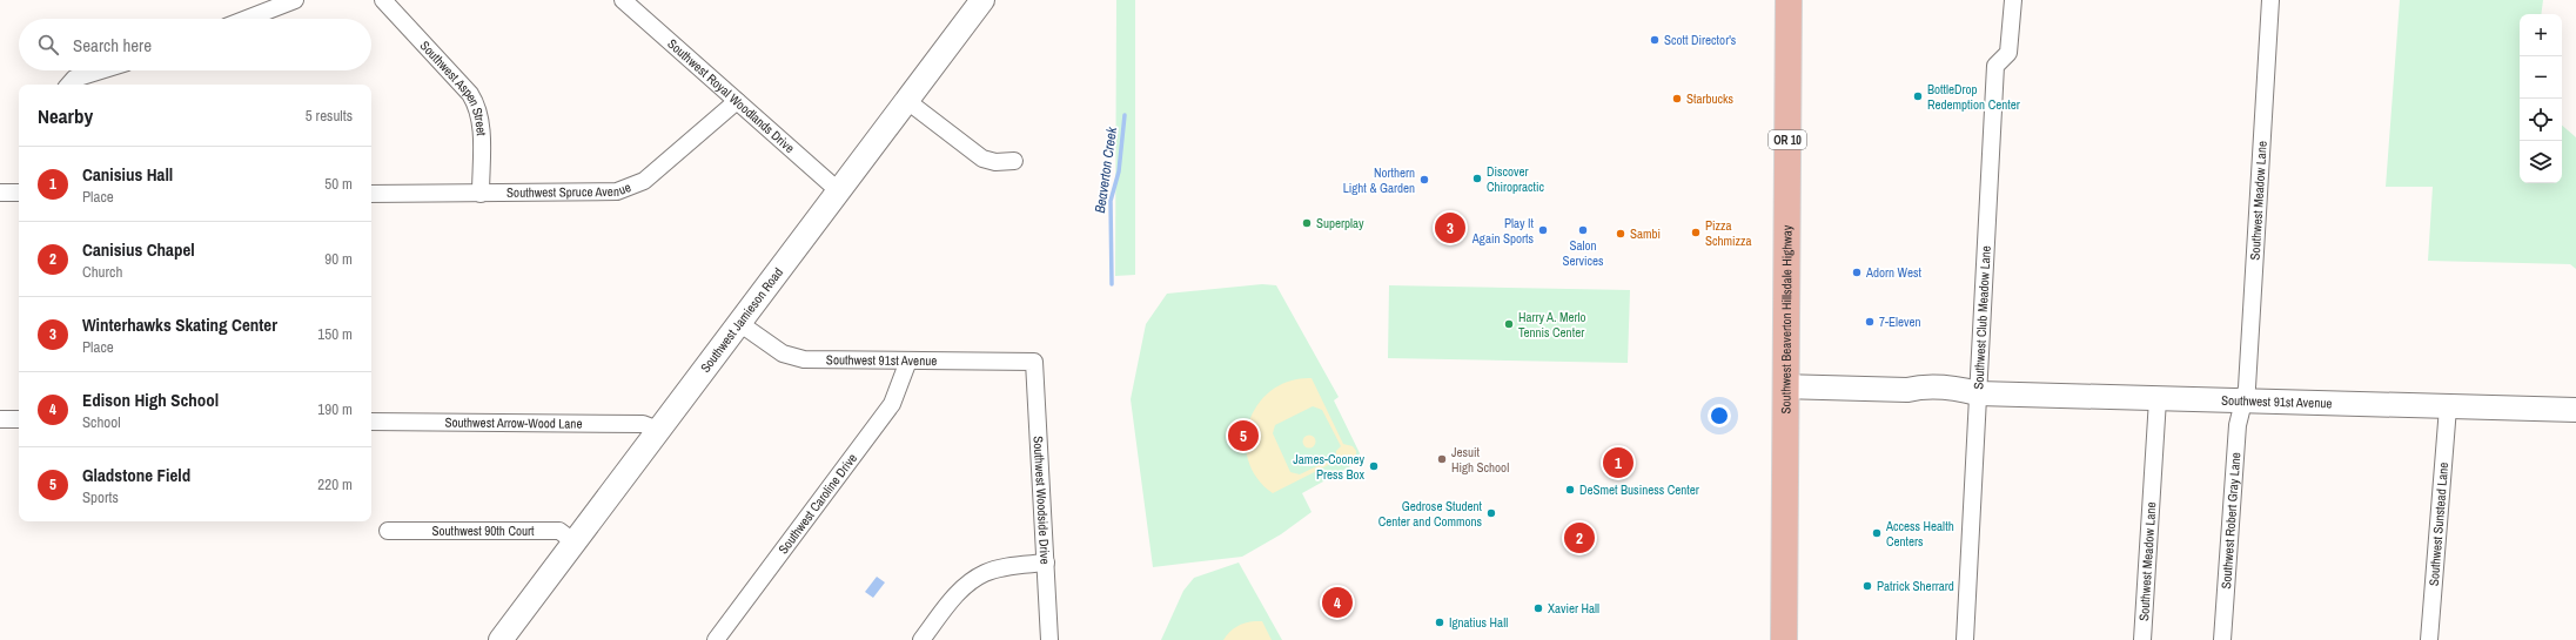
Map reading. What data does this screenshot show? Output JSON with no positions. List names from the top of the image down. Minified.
{"streets":{"main road":["OR 10","Southwest Beaverton Hillsdale Highway"],"street":["Southwest Aspen Street","Southwest Royal Woodlands Drive","Southwest Spruce Avenue","Southwest Meadow Lane","Southwest Club Meadow Lane","Southwest Jamieson Road","Southwest 91st Avenue","Southwest Arrow-Wood Lane","Southwest Woodside Drive","Southwest Caroline Drive","Southwest Robert Gray Lane","Southwest Sunstead Lane","Southwest 90th Court"]},"crossings":[["Southwest Aspen Street","Southwest Spruce Avenue"],["Southwest Royal Woodlands Drive","Southwest Spruce Avenue"],["Southwest Royal Woodlands Drive","Southwest Jamieson Road"],["Southwest Meadow Lane","Southwest 91st Avenue"],["Southwest Meadow Lane","Southwest Robert Gray Lane"],["Southwest Club Meadow Lane","Southwest 91st Avenue"],["Southwest Jamieson Road","Southwest 91st Avenue"],["Southwest Jamieson Road","Southwest Arrow-Wood Lane"],["Southwest Jamieson Road","Southwest 90th Court"],["Southwest Beaverton Hillsdale Highway","Southwest 91st Avenue"],["Southwest 91st Avenue","Southwest Woodside Drive"],["Southwest 91st Avenue","Southwest Caroline Drive"],["Southwest 91st Avenue","Southwest Robert Gray Lane"],["Southwest 91st Avenue","Southwest Sunstead Lane"]],"water":["Beaverton Creek"],"places":["Scott Director's","BottleDrop Redemption Center","Starbucks","Discover Chiropractic","Northern Light & Garden","Superplay","Play It Again Sports","Salon Services","Pizza Schmizza","Sambi","Adorn West","7-Eleven","Harry A. Merlo Tennis Center","Jesuit High School","James-Cooney Press Box","DeSmet Business Center","Gedrose Student Center and Commons","Access Health Centers","Patrick Sherrard","Xavier Hall","Ignatius Hall"],"page":{"map_buttons":["+","−"],"search":"Search here","heading":["Nearby","5 results"],"list":[{"mark":"1","name":"Canisius Hall","note":"Place","value":"50 m"},{"mark":"2","name":"Canisius Chapel","note":"Church","value":"90 m"},{"mark":"3","name":"Winterhawks Skating Center","note":"Place","value":"150 m"},{"mark":"4","name":"Edison High School","note":"School","value":"190 m"},{"mark":"5","name":"Gladstone Field","note":"Sports","value":"220 m"}],"pins":["3","5","1","2","4"]}}
